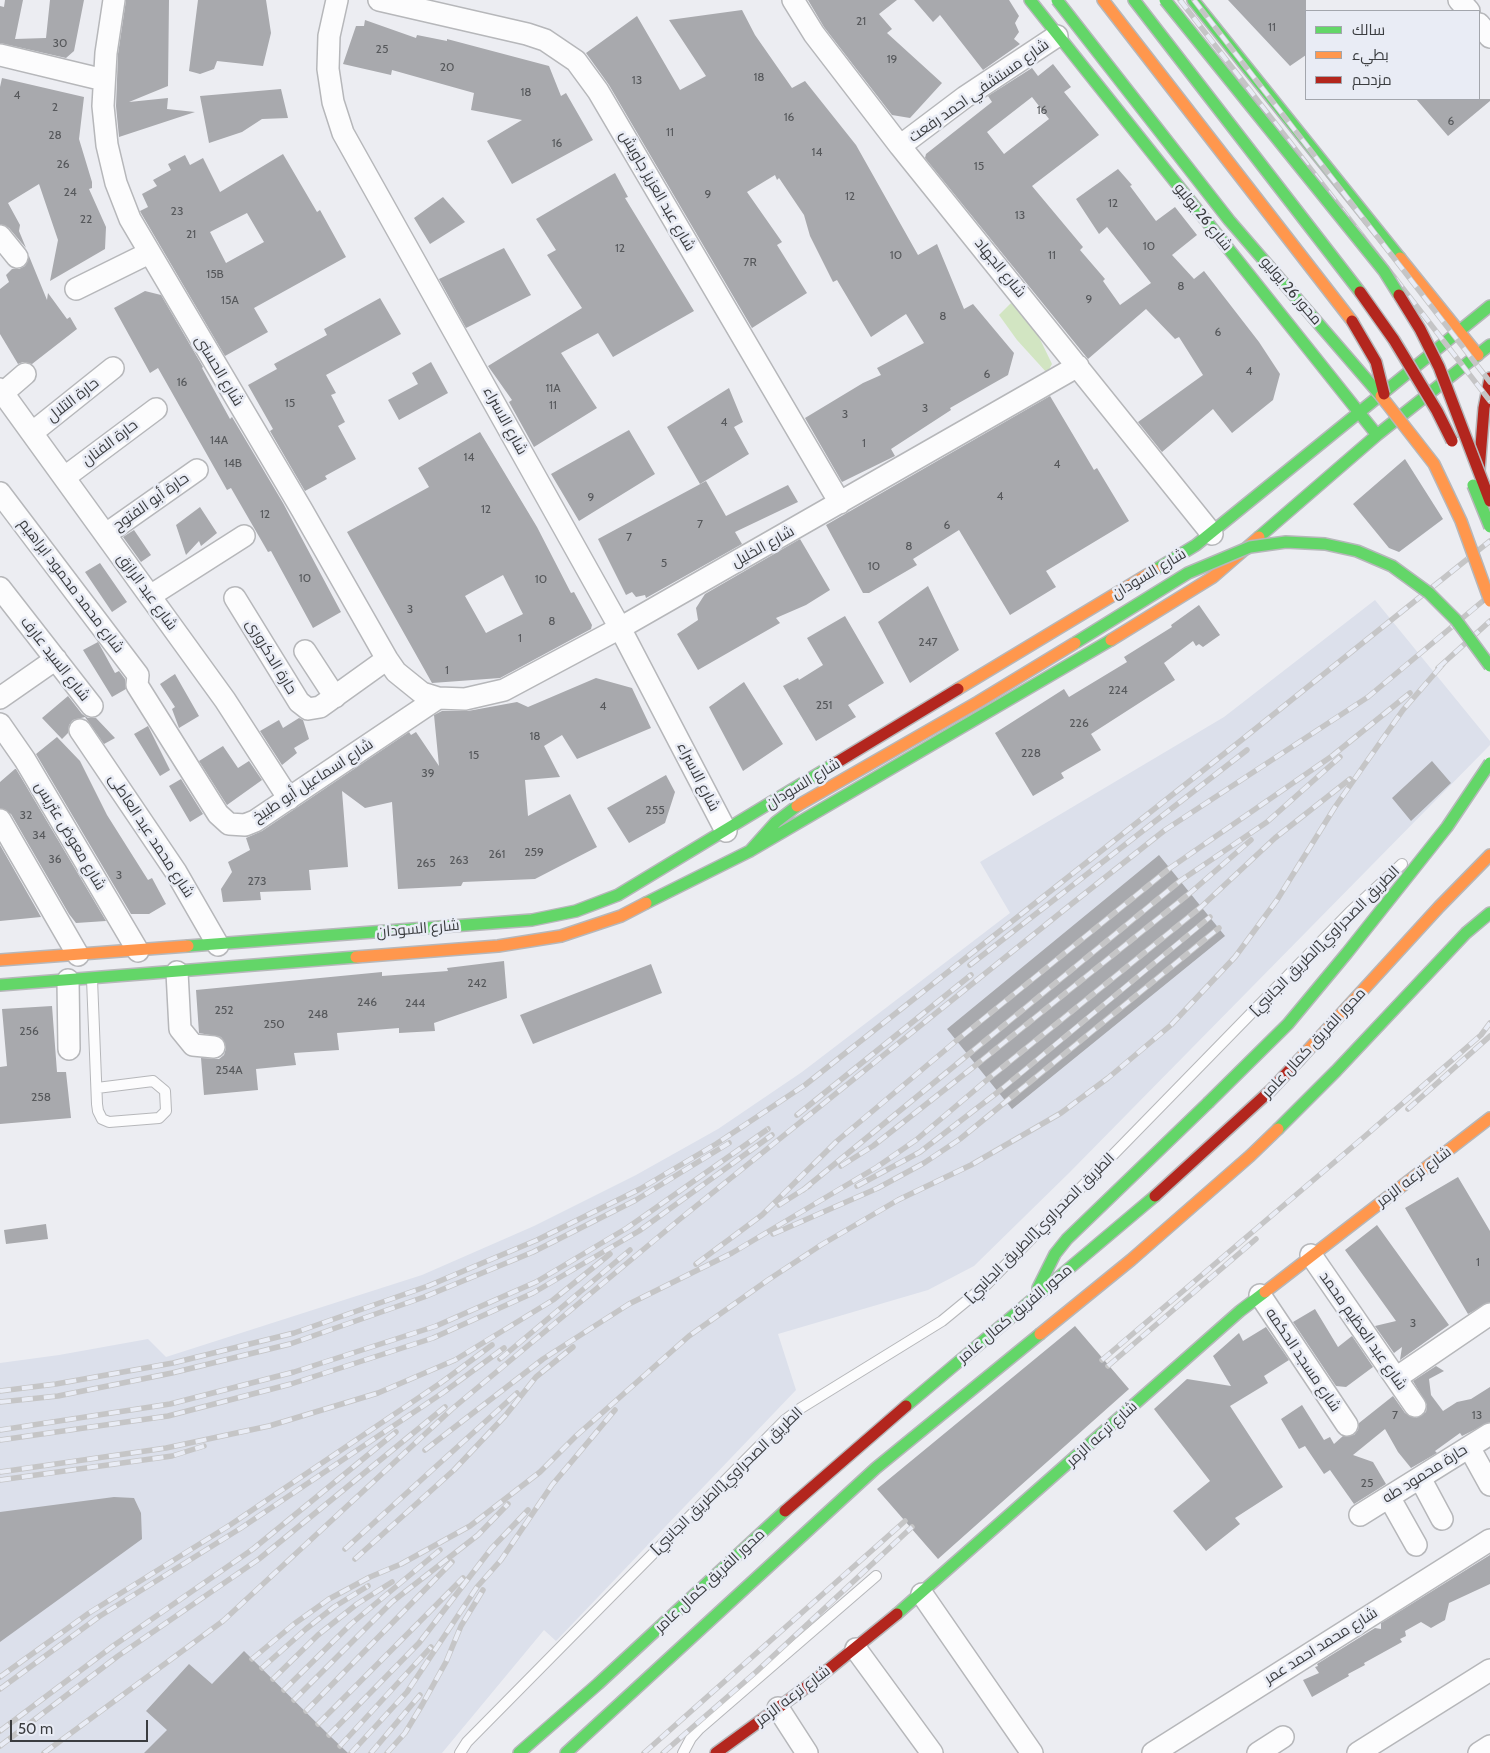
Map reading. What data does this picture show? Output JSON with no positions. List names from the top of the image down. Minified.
{"streets":{"main road":["شارع 26 يوليو","محور 26 يوليو","شارع السودان","محور الفريق كمال عامر","شارع ترعه الزمر"],"street":["شارع مستشفي احمد رفعت","شارع عبد العزيز جاويش","شارع الجهاد","شارع الحسنى","حارة التلال","شارع الاسراء","حارة الفنان","حارة أبو الفتوح","شارع الخليل","شارع محمد محمود ابراهيم","شارع عبد الرازق","حارة الدكرورى","شارع السيد عارف","شارع اسماعيل أبو طبيخ","شارع معوض عتريس","شارع محمد عبد العاطى","شارع عبد العظيم محمد","شارع مسجد الحكمه","حارة محمود طه","شارع محمد احمد عمر"],"lane":["الطريق الصحراوي[الطريق الجانبي]"]},"crossings":[["شارع مستشفي احمد رفعت","شارع 26 يوليو"],["شارع مستشفي احمد رفعت","شارع الجهاد"],["شارع عبد العزيز جاويش","شارع الخليل"],["شارع 26 يوليو","شارع السودان"],["شارع الجهاد","شارع الخليل"],["شارع الجهاد","شارع السودان"],["شارع الحسنى","شارع الخليل"],["شارع الحسنى","حارة الدكرورى"],["شارع الحسنى","شارع اسماعيل أبو طبيخ"],["حارة التلال","شارع عبد الرازق"],["شارع الاسراء","شارع الخليل"],["شارع الاسراء","شارع السودان"],["حارة الفنان","شارع عبد الرازق"],["حارة أبو الفتوح","شارع عبد الرازق"],["شارع الخليل","شارع اسماعيل أبو طبيخ"],["شارع السودان","شارع معوض عتريس"],["شارع السودان","شارع محمد عبد العاطى"],["شارع محمد محمود ابراهيم","شارع اسماعيل أبو طبيخ"],["شارع عبد الرازق","شارع اسماعيل أبو طبيخ"],["شارع ترعه الزمر","شارع عبد العظيم محمد"],["شارع ترعه الزمر","شارع مسجد الحكمه"]],"house_numbers":["21","11","30","25","19","20","18","13","18","4","2","16","16","6","11","28","16","14","26","15","24","9","12","12","23","13","22","21","10","12","10","11","7R","15B","8","9","15A","8","6","4","6","16","11A","15","11","3","3","4","14A","1","14","14B","4","4","9","12","12","7","6","7","8","5","10","10","10","3","8","1","247","1","224","251","4","226","18","228","15","39","255","32","34","259","261","36","263","265","3","273","242","246","244","252","248","250","256","254A","258","1","3","7","13","25"],"legend":["سالك","بطيء","مزدحم"],"scale_bar":"50 m"}
